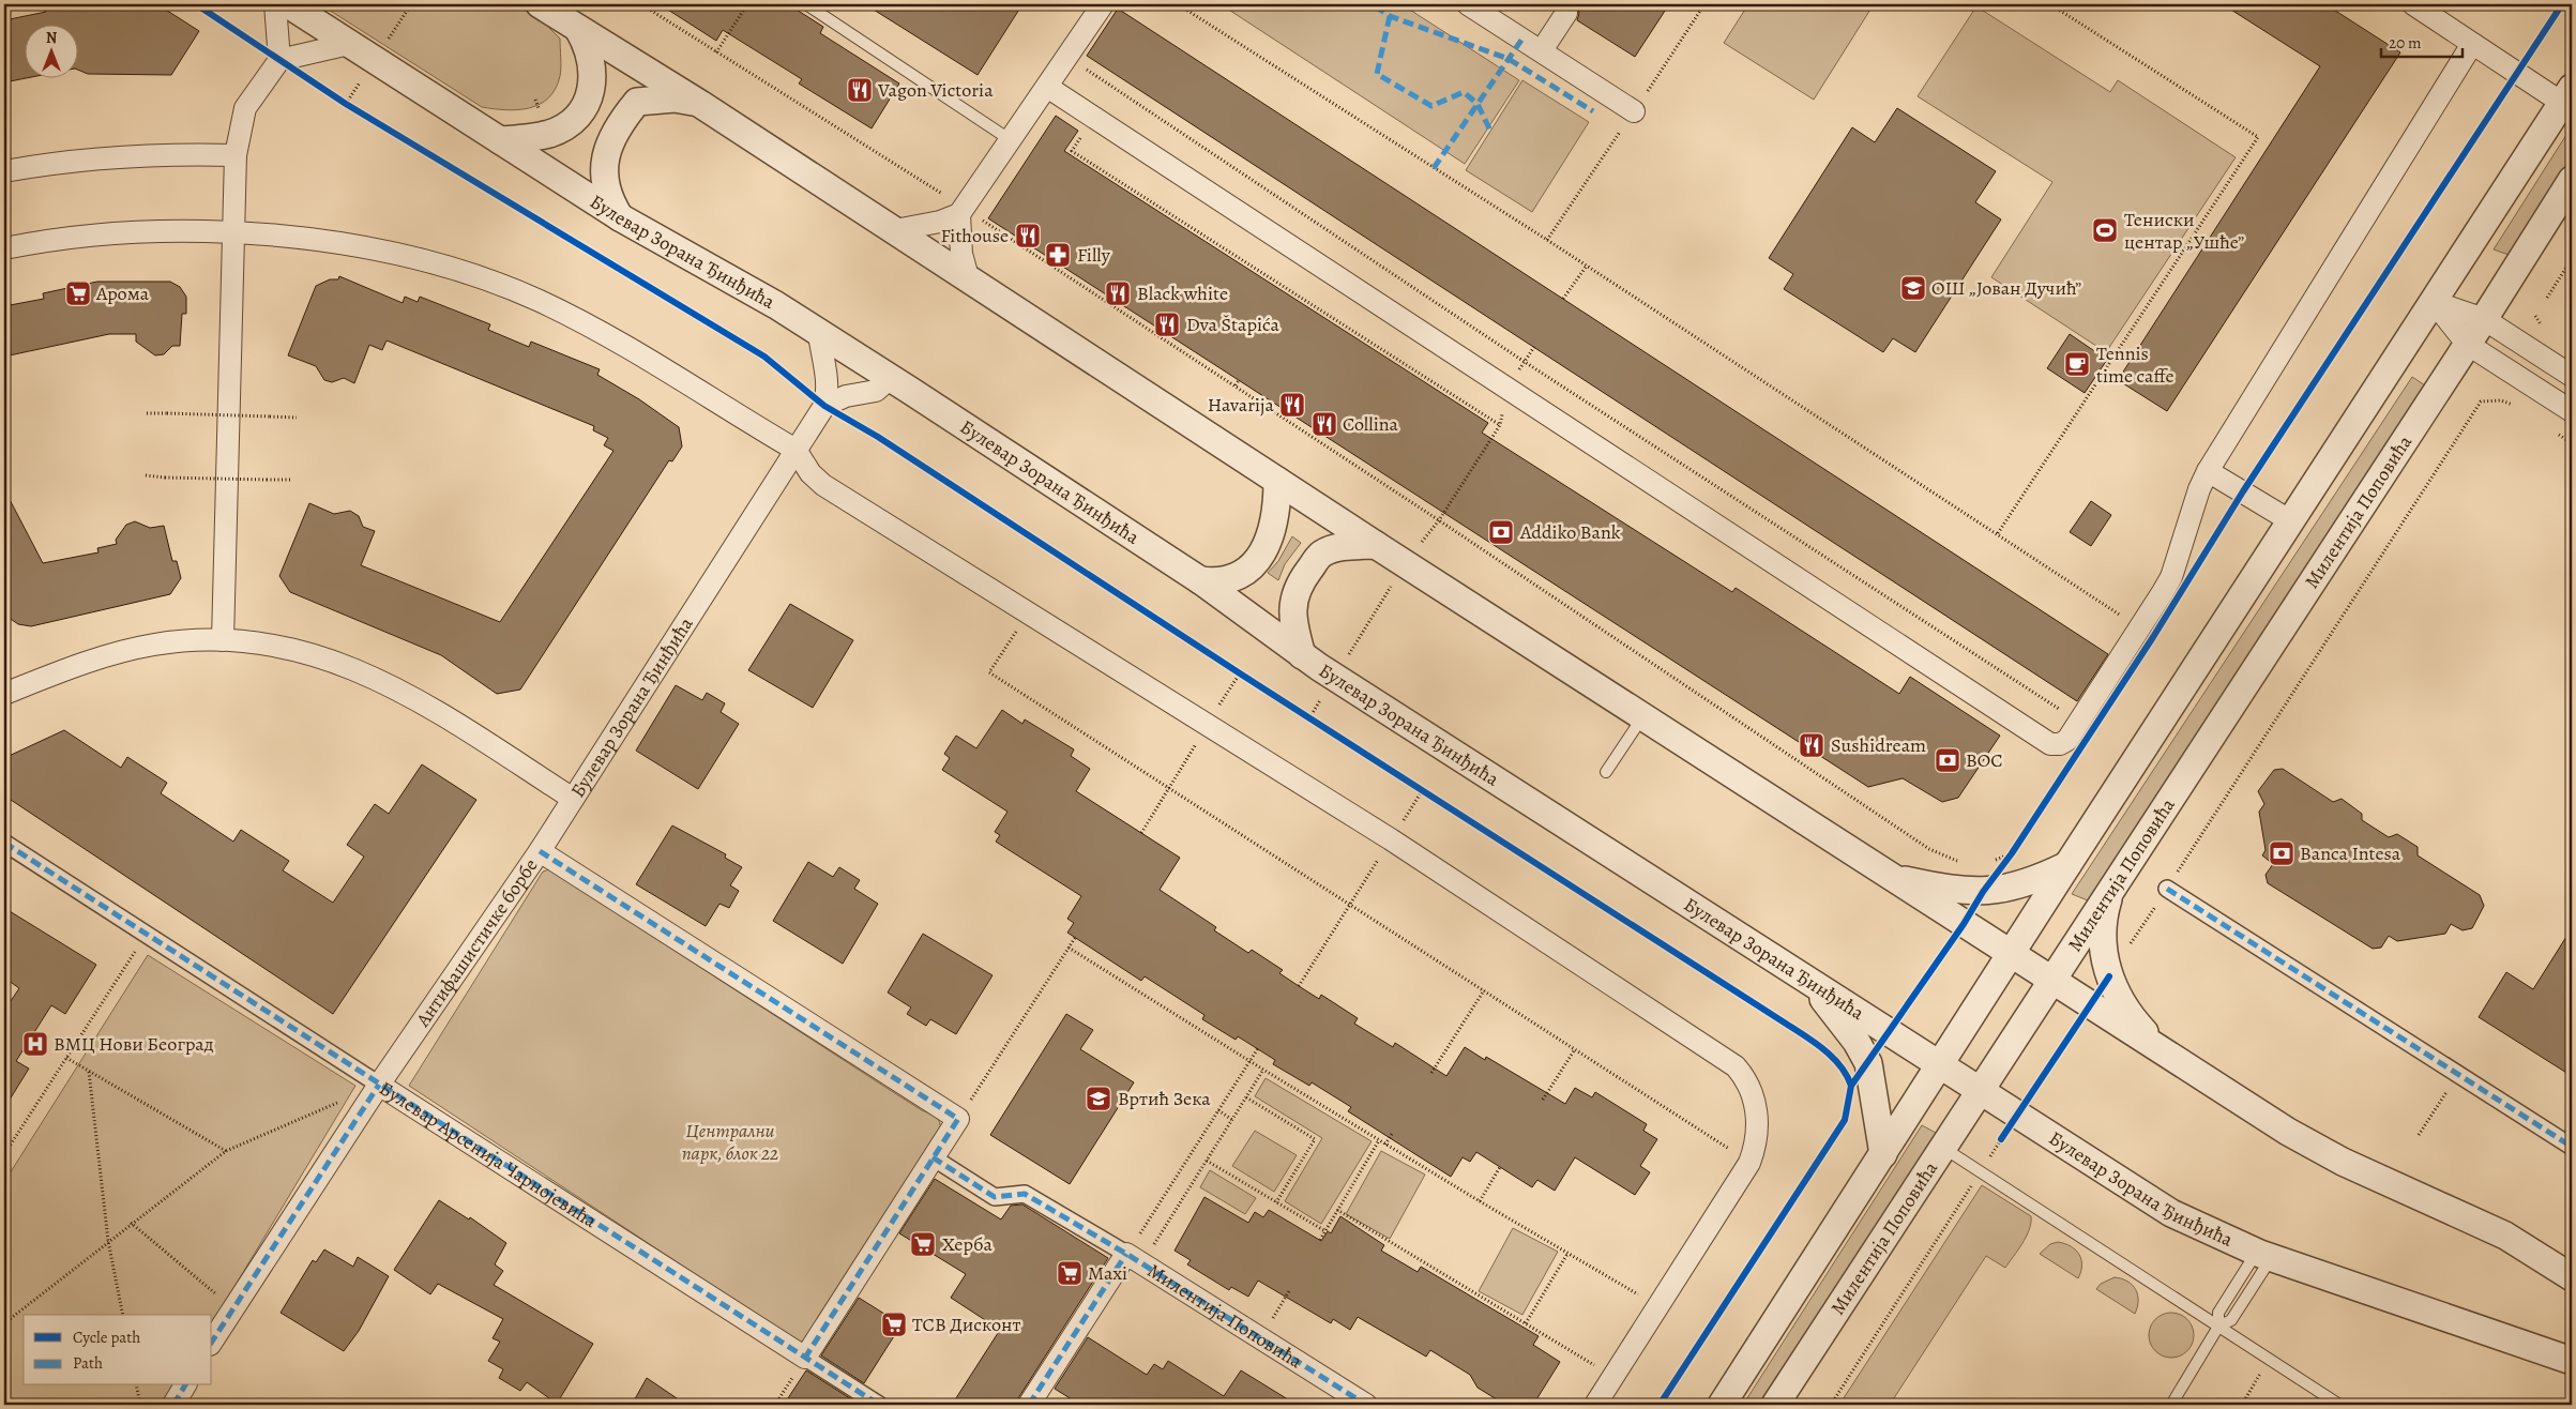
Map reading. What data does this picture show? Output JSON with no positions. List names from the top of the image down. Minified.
{"streets":{"street":["Булевар Зорана Ђинђића","Милентија Поповића","Антифашистичке борбе","Булевар Арсенија Чарнојевића"]},"crossings":[["Булевар Зорана Ђинђића","Милентија Поповића"],["Булевар Зорана Ђинђића","Антифашистичке борбе"],["Антифашистичке борбе","Булевар Арсенија Чарнојевића"]],"parks":["Централни парк, блок 22"],"places":{"restaurant":["Vagon Victoria","Fithouse","Black white","Dva Štapića","Havarija","Collina","Sushidream"],"sports":["Тениски центар „Ушће”"],"pharmacy":["Filly"],"school or university":["ОШ „Јован Дучић”","Вртић Зека"],"supermarket":["Арома","Херба","Maxi","ТСВ Дисконт"],"cafe":["Tennis time caffe"],"bank":["Addiko Bank","BOC","Banca Intesa"],"hospital":["ВМЦ Нови Београд"]},"legend":["Cycle path","Path"],"scale_bar":"20 m","north":"top"}
